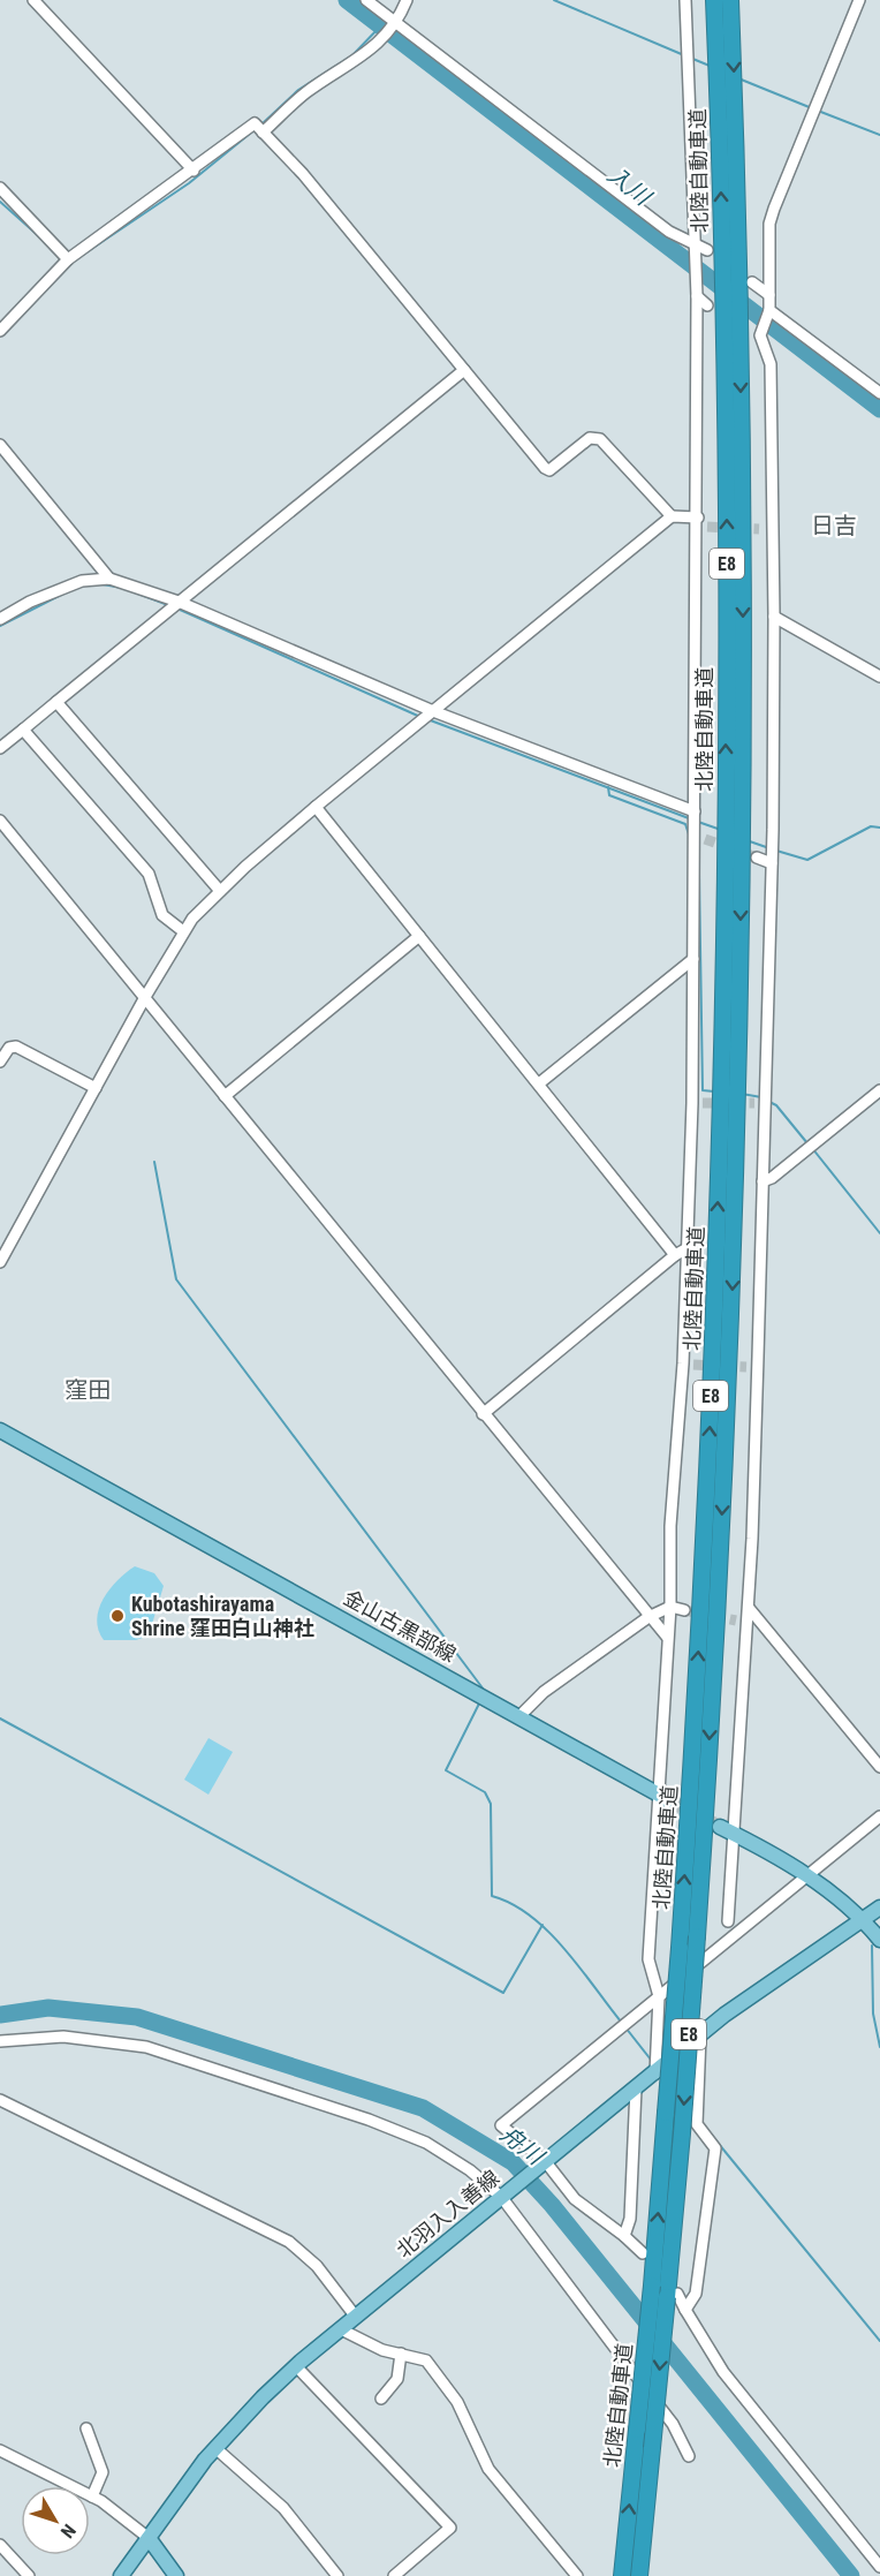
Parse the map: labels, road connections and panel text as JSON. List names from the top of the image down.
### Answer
{
  "streets": {
    "highway": ["北陸自動車道", "E8"],
    "main road": ["金山古黒部線", "北羽入入善線"]
  },
  "districts": ["日吉", "窪田"],
  "water": ["入川", "舟川"],
  "places": ["Kubotashirayama Shrine 窪田白山神社"],
  "north": "bottom right"
}
